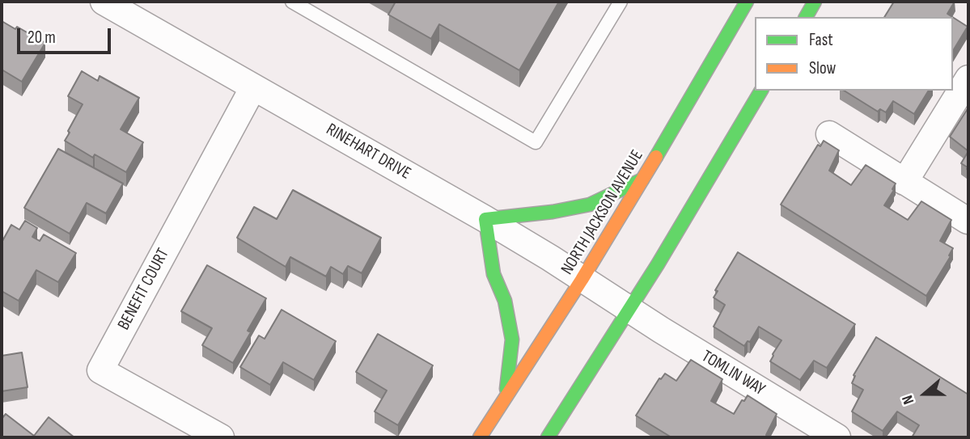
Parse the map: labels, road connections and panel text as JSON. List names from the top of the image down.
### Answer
{
  "streets": {
    "main road": ["NORTH JACKSON AVENUE"],
    "street": ["RINEHART DRIVE", "BENEFIT COURT", "TOMLIN WAY"]
  },
  "crossings": [
    ["RINEHART DRIVE", "NORTH JACKSON AVENUE"],
    ["RINEHART DRIVE", "BENEFIT COURT"],
    ["RINEHART DRIVE", "TOMLIN WAY"]
  ],
  "legend": ["Fast", "Slow"],
  "scale_bar": "20 m",
  "north": "left"
}
